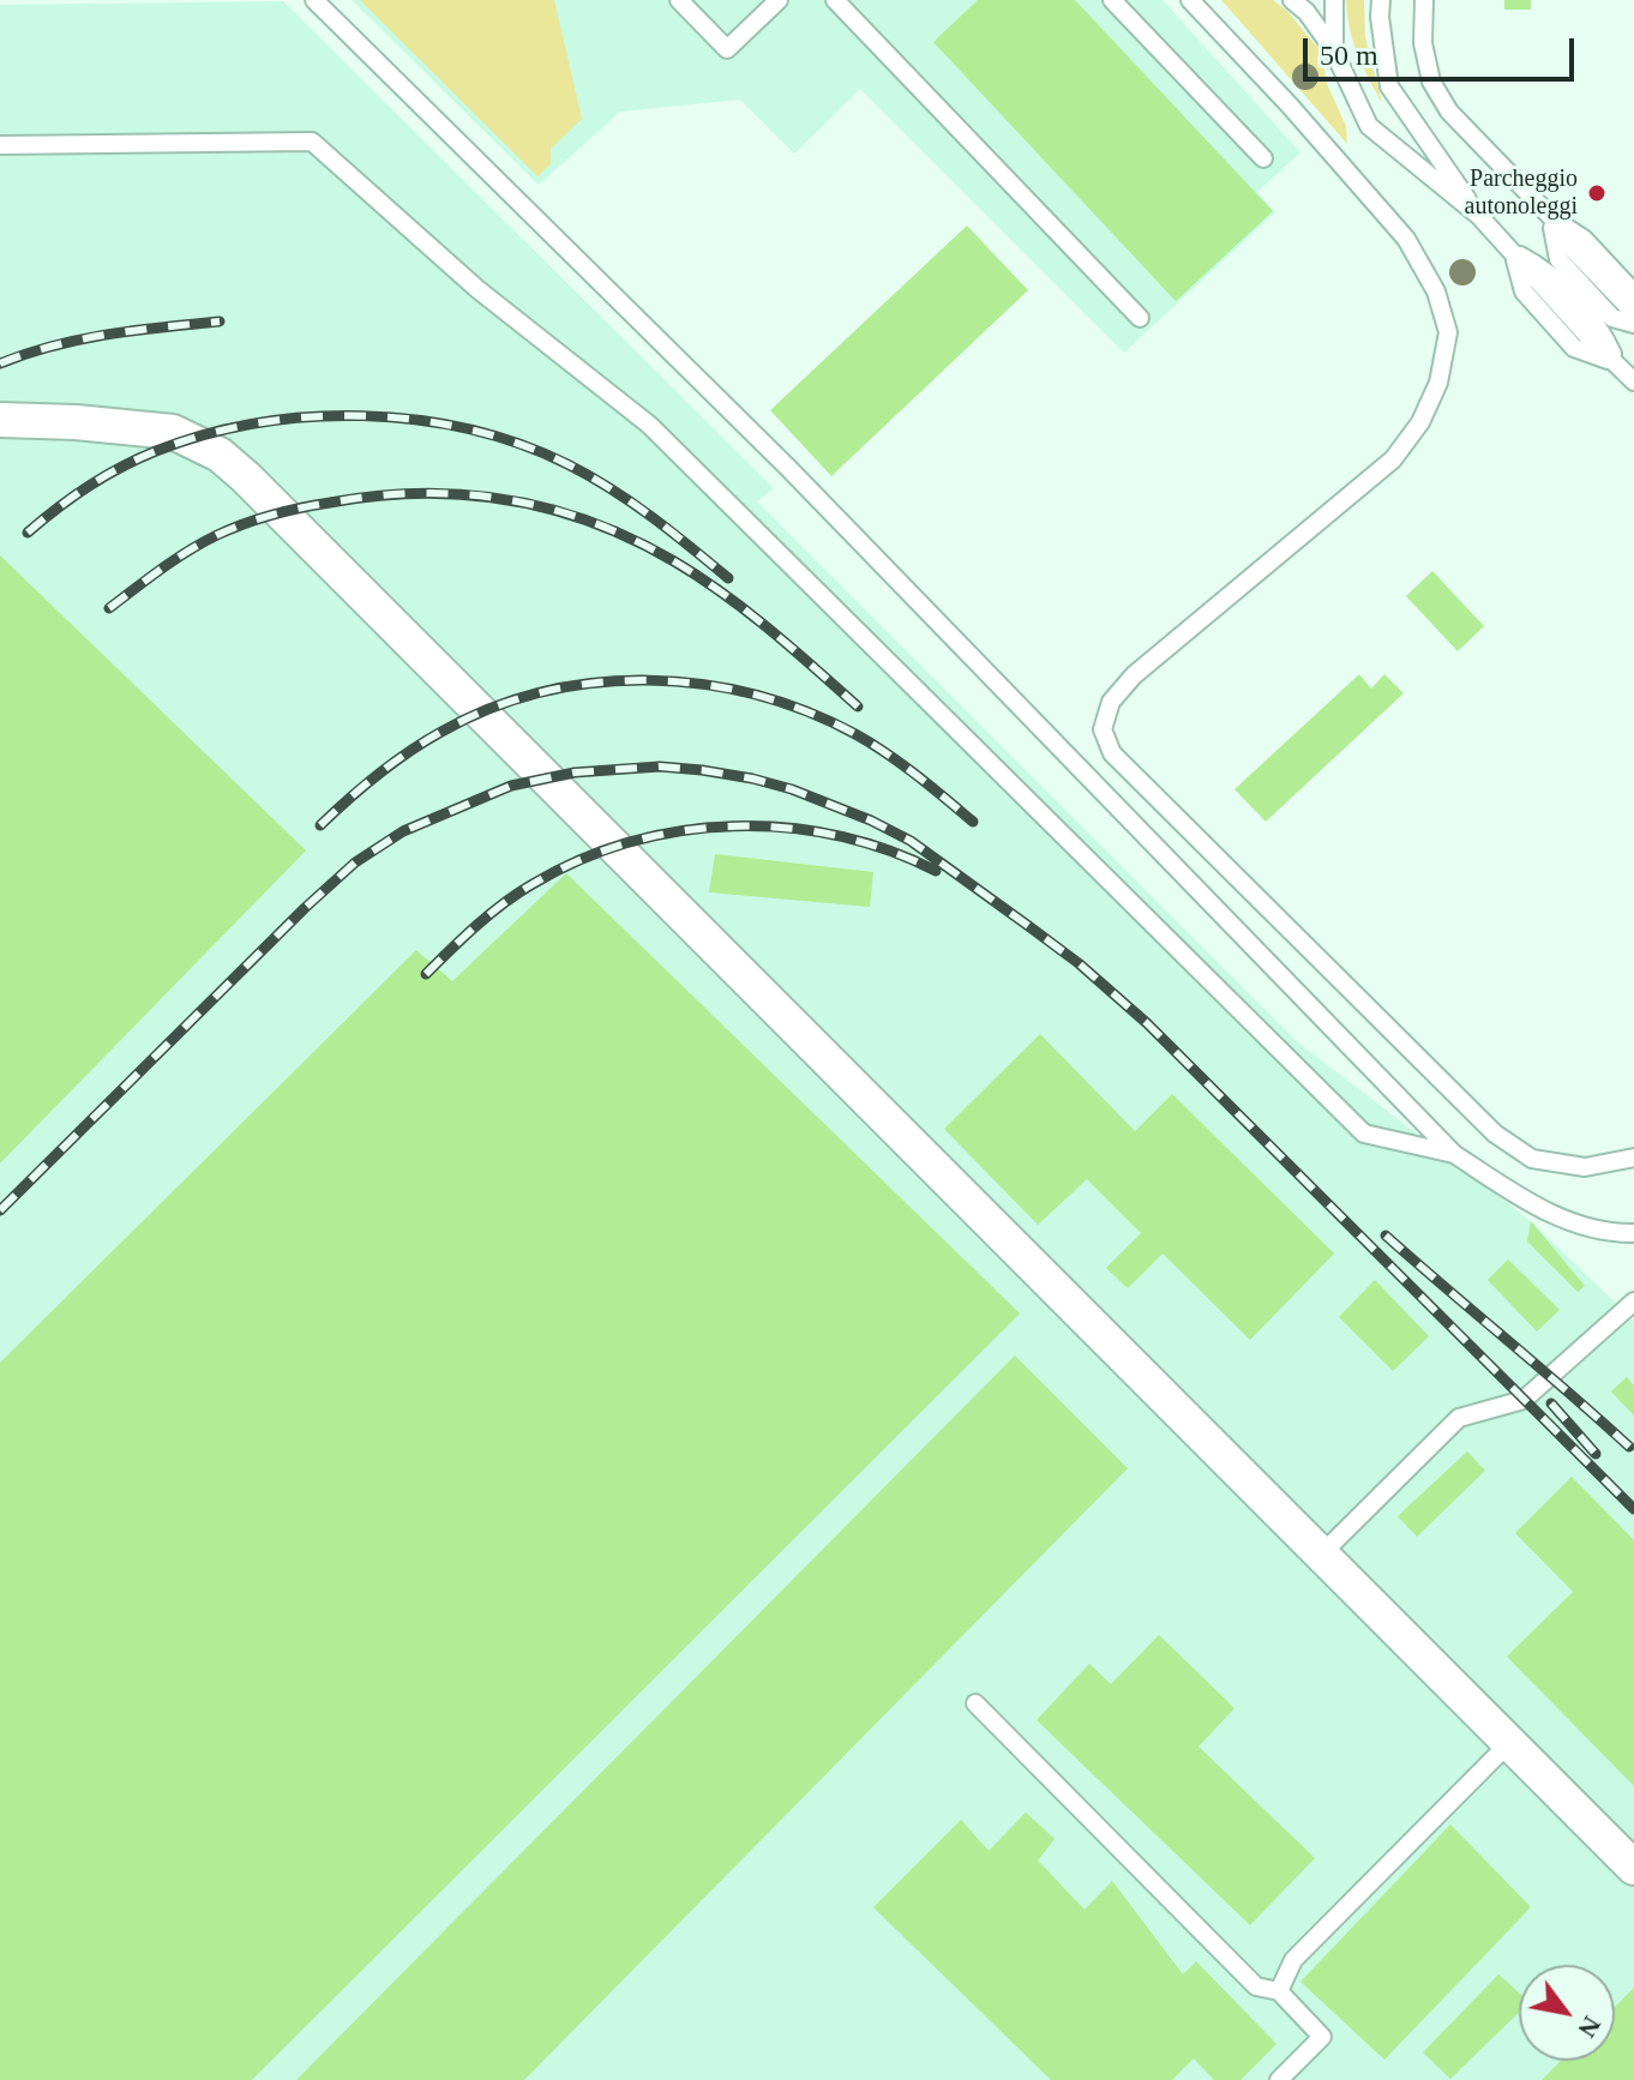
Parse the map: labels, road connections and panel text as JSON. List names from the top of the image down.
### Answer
{
  "places": ["Parcheggio autonoleggi"],
  "scale_bar": "50 m",
  "north": "bottom right"
}
